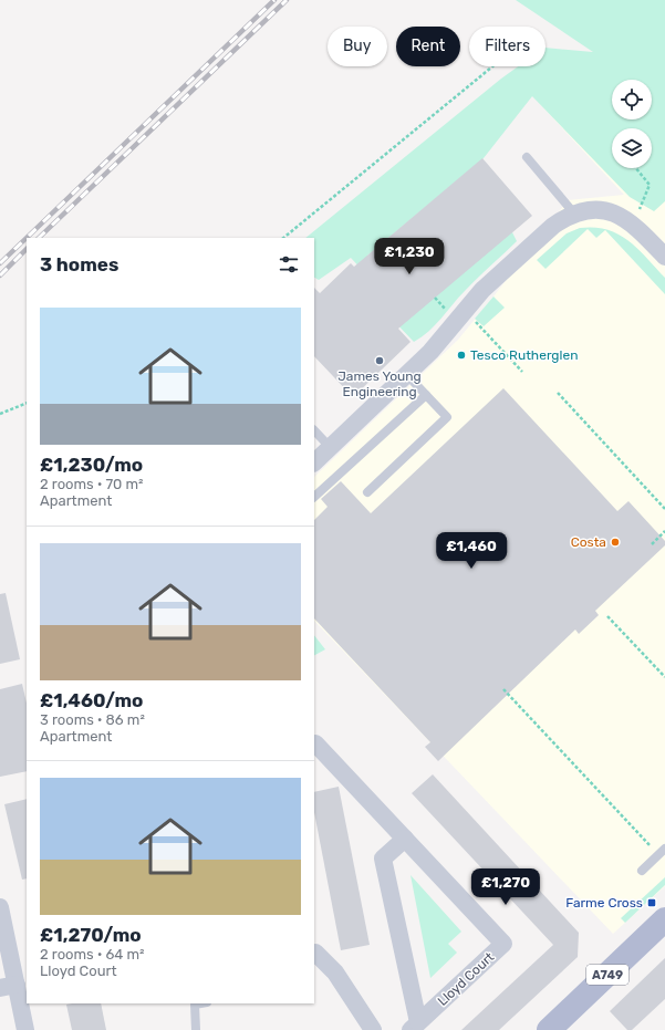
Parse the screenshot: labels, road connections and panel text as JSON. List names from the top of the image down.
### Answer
{
  "streets": {
    "main road": ["A749"],
    "street": ["Lloyd Court"]
  },
  "places": {
    "other": ["Tesco Rutherglen", "James Young Engineering", "Costa"],
    "transit": ["Farme Cross"]
  },
  "page": {
    "chip": ["Buy", "Rent", "Filters"],
    "price": ["£1,230", "£1,460", "£1,270"],
    "heading": "3 homes",
    "list": [
      {
        "name": "£1,230/mo",
        "note": "2 rooms · 70 m² · Apartment"
      },
      {
        "name": "£1,460/mo",
        "note": "3 rooms · 86 m² · Apartment"
      },
      {
        "name": "£1,270/mo",
        "note": "2 rooms · 64 m² · Lloyd Court"
      }
    ]
  }
}
